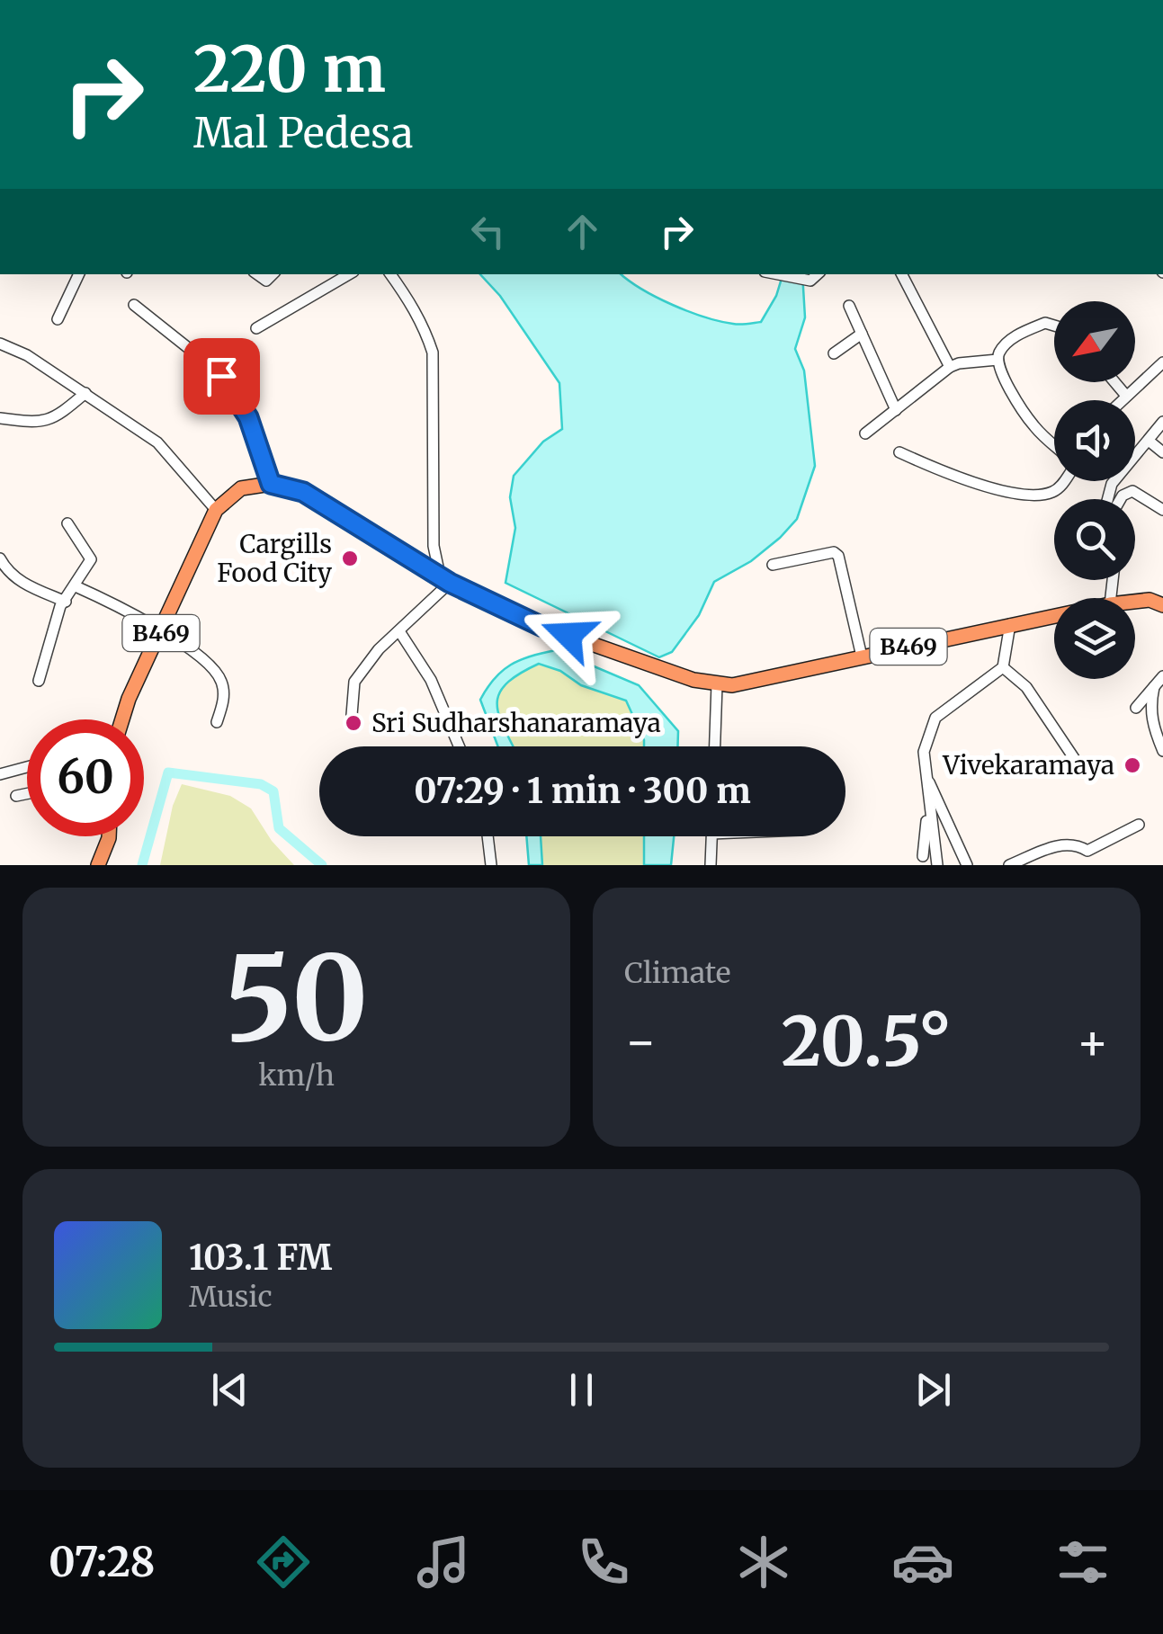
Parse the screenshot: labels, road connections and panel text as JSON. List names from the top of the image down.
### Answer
{
  "streets": {
    "main road": ["B469"]
  },
  "places": ["Cargills Food City", "Sri Sudharshanaramaya", "Vivekaramaya"],
  "north": "bottom left",
  "page": {
    "turn": ["220 m", "Mal Pedesa"],
    "limit": "60",
    "trip": "07:29 · 1 min · 300 m",
    "tile": [
      ["50", "km/h"],
      "Climate"
    ],
    "heat": ["−", "20.5°", "+"],
    "song": ["103.1 FM", "Music"],
    "tabs": "07:28"
  }
}
